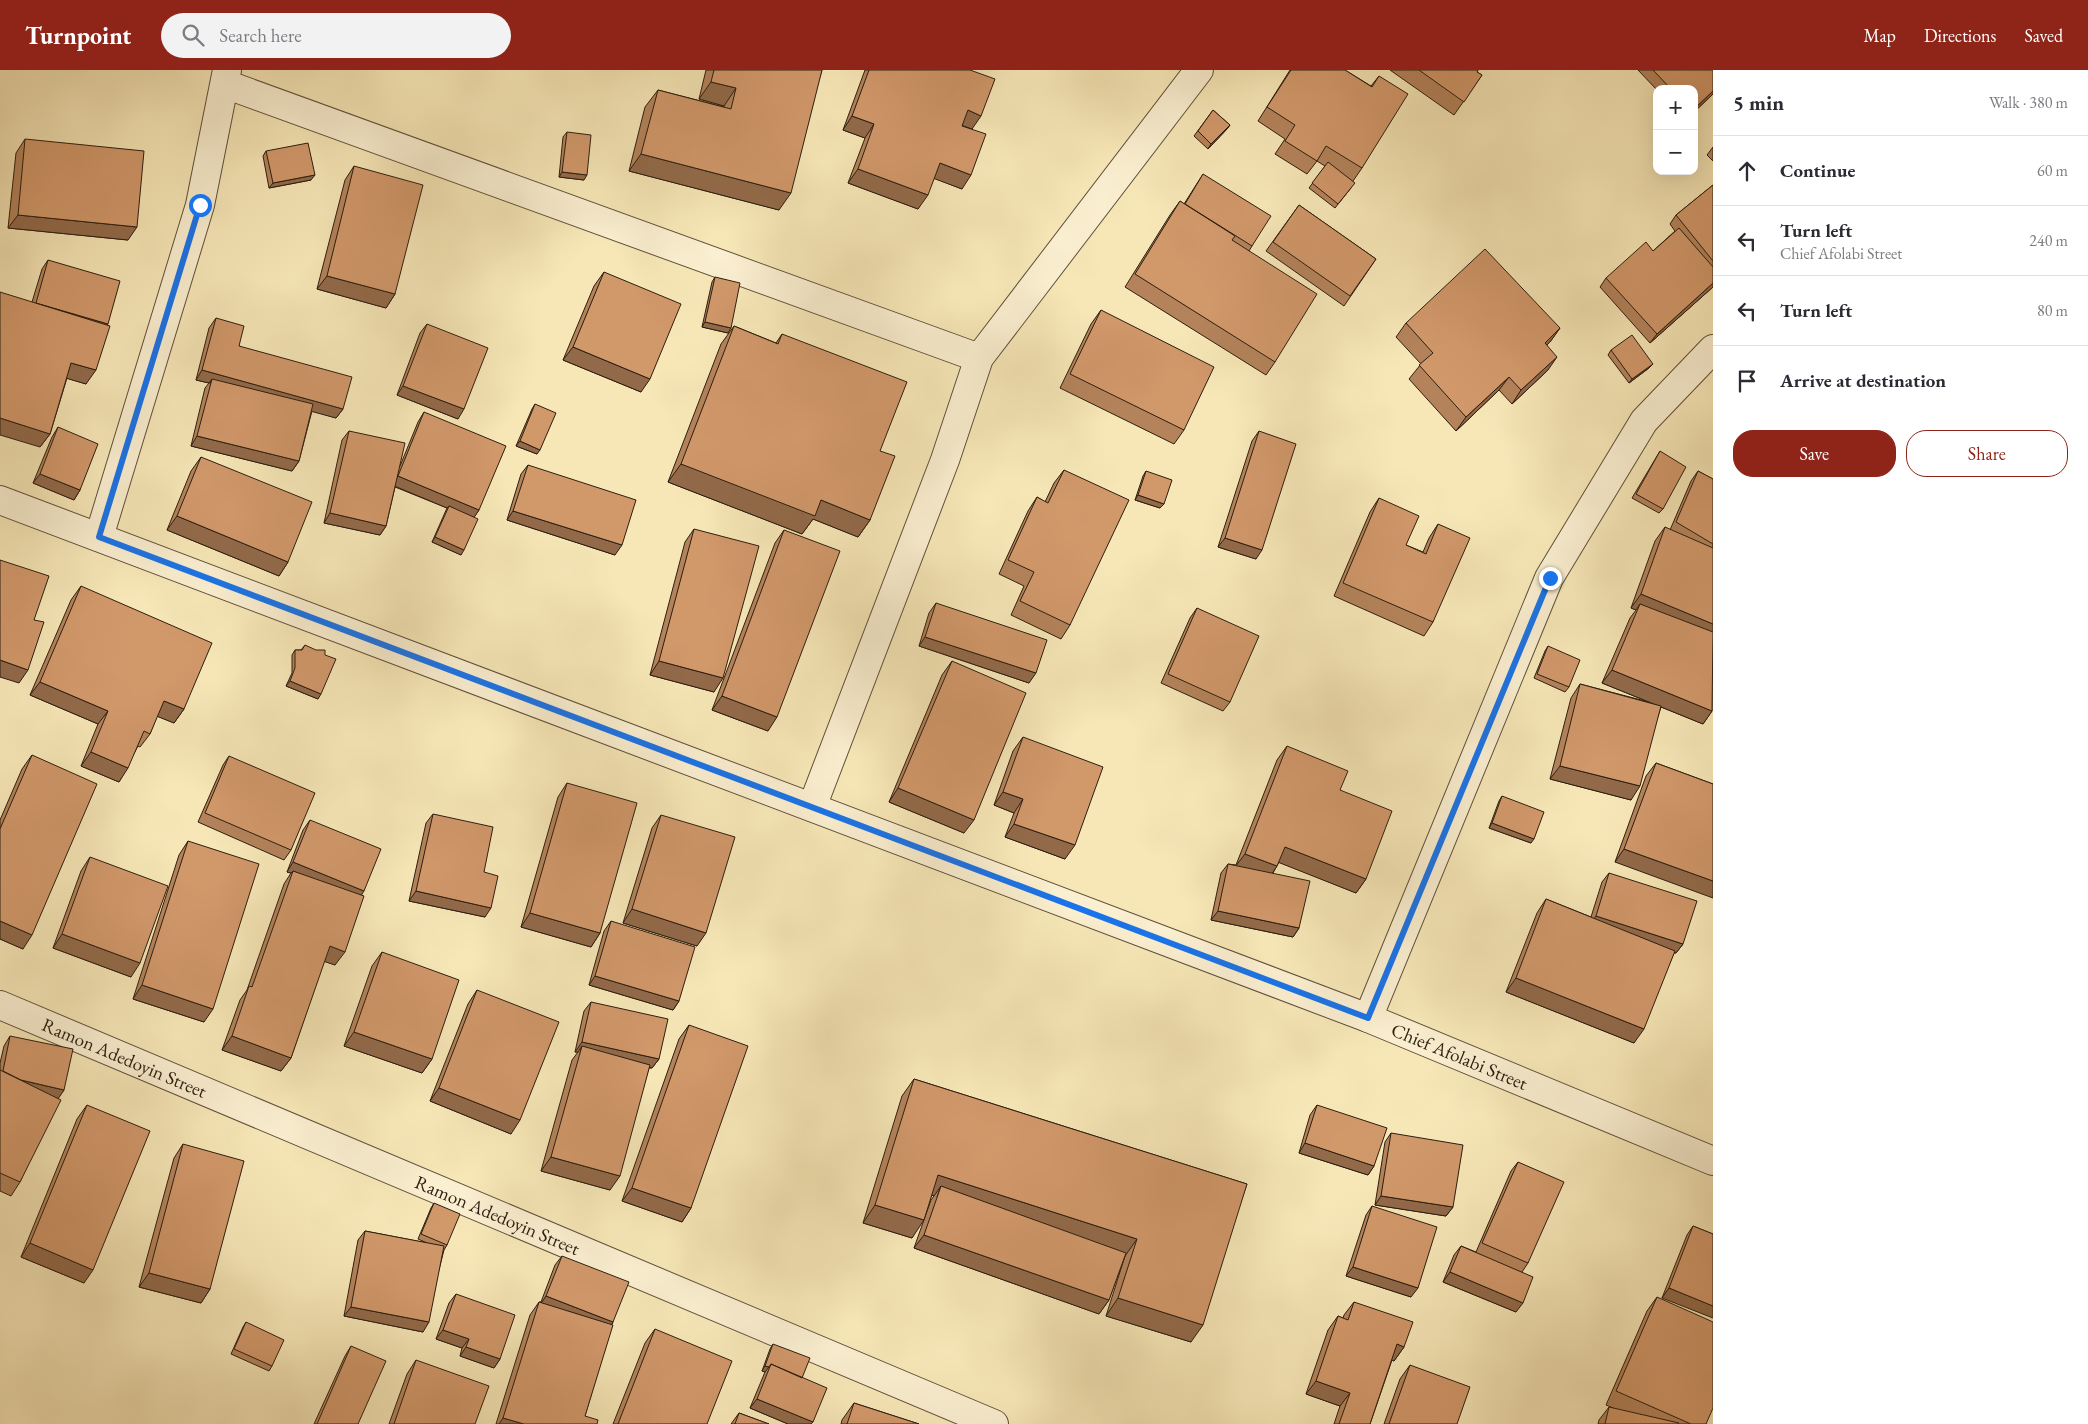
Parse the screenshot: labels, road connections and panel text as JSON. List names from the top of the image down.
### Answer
{
  "streets": {
    "street": ["Chief Afolabi Street", "Ramon Adedoyin Street"]
  },
  "page": {
    "header": "Turnpoint",
    "search": "Search here",
    "nav": ["Map", "Directions", "Saved"],
    "heading": ["5 min", "Walk · 380 m"],
    "map_buttons": ["+", "−"],
    "list": [
      ["Continue", "60 m"],
      ["Turn left", "Chief Afolabi Street", "240 m"],
      ["Turn left", "80 m"],
      "Arrive at destination"
    ],
    "buttons": ["Save", "Share"]
  }
}
